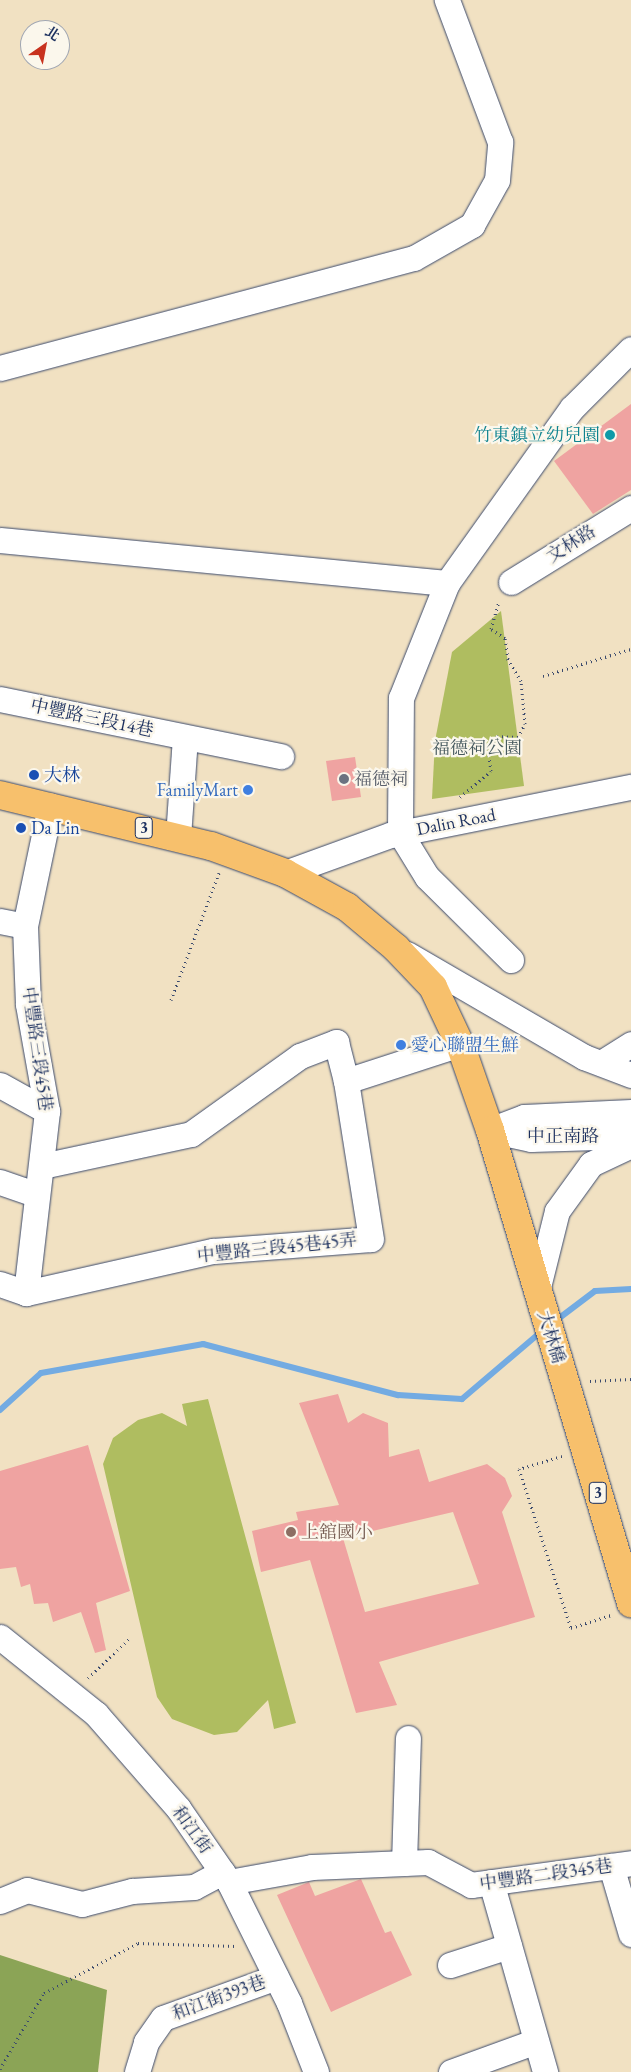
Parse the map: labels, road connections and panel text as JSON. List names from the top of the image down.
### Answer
{
  "streets": {
    "main road": ["3", "大林橋"],
    "street": [
      "文林路",
      "中豐路三段14巷",
      "Dalin Road",
      "中豐路三段45巷",
      "中正南路",
      "中豐路三段45巷45弄",
      "和江街",
      "中豐路二段345巷",
      "和江街393巷"
    ]
  },
  "crossings": [
    ["Dalin Road", "3"],
    ["3", "中豐路三段45巷"],
    ["3", "中正南路"],
    ["3", "大林橋"],
    ["中豐路三段45巷", "中豐路三段45巷45弄"],
    ["和江街", "中豐路二段345巷"],
    ["和江街", "和江街393巷"]
  ],
  "parks": ["福德祠公園"],
  "places": [
    "竹東鎮立幼兒園",
    "大林",
    "福德祠",
    "FamilyMart",
    "Da Lin",
    "愛心聯盟生鮮",
    "上舘國小"
  ],
  "north": "top right"
}
